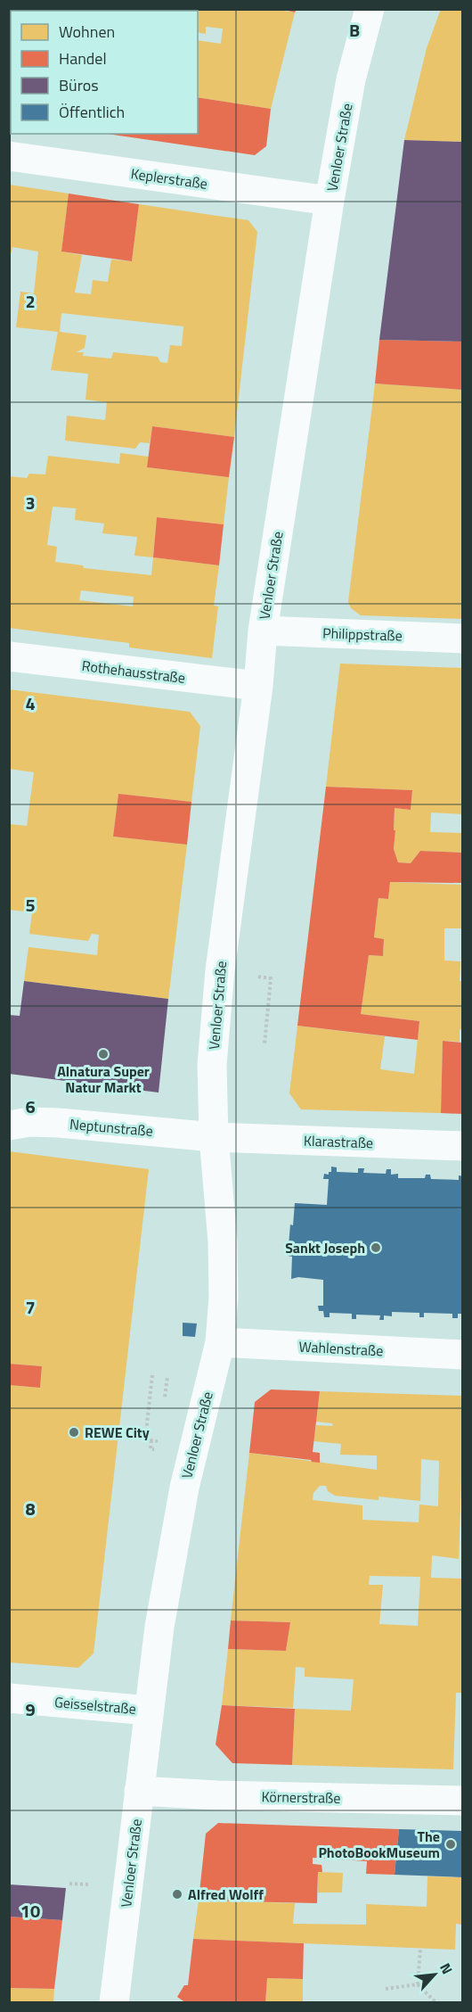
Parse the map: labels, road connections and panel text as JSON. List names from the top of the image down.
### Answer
{
  "streets": {
    "street": [
      "Venloer Straße",
      "Keplerstraße",
      "Philippstraße",
      "Rothehausstraße",
      "Neptunstraße",
      "Klarastraße",
      "Wahlenstraße",
      "Geisselstraße",
      "Körnerstraße"
    ]
  },
  "crossings": [
    ["Venloer Straße", "Keplerstraße"],
    ["Venloer Straße", "Philippstraße"],
    ["Venloer Straße", "Rothehausstraße"],
    ["Venloer Straße", "Neptunstraße"],
    ["Venloer Straße", "Klarastraße"],
    ["Venloer Straße", "Wahlenstraße"],
    ["Venloer Straße", "Geisselstraße"],
    ["Venloer Straße", "Körnerstraße"],
    ["Neptunstraße", "Klarastraße"]
  ],
  "places": [
    "Alnatura Super Natur Markt",
    "Sankt Joseph",
    "REWE City",
    "The PhotoBookMuseum",
    "Alfred Wolff"
  ],
  "legend": [
    "Wohnen",
    "Handel",
    "Büros",
    "Öffentlich"
  ],
  "north": "top right",
  "grid": {
    "columns": ["B"],
    "rows": [
      "2",
      "3",
      "4",
      "5",
      "6",
      "7",
      "8",
      "9",
      "10"
    ]
  }
}
